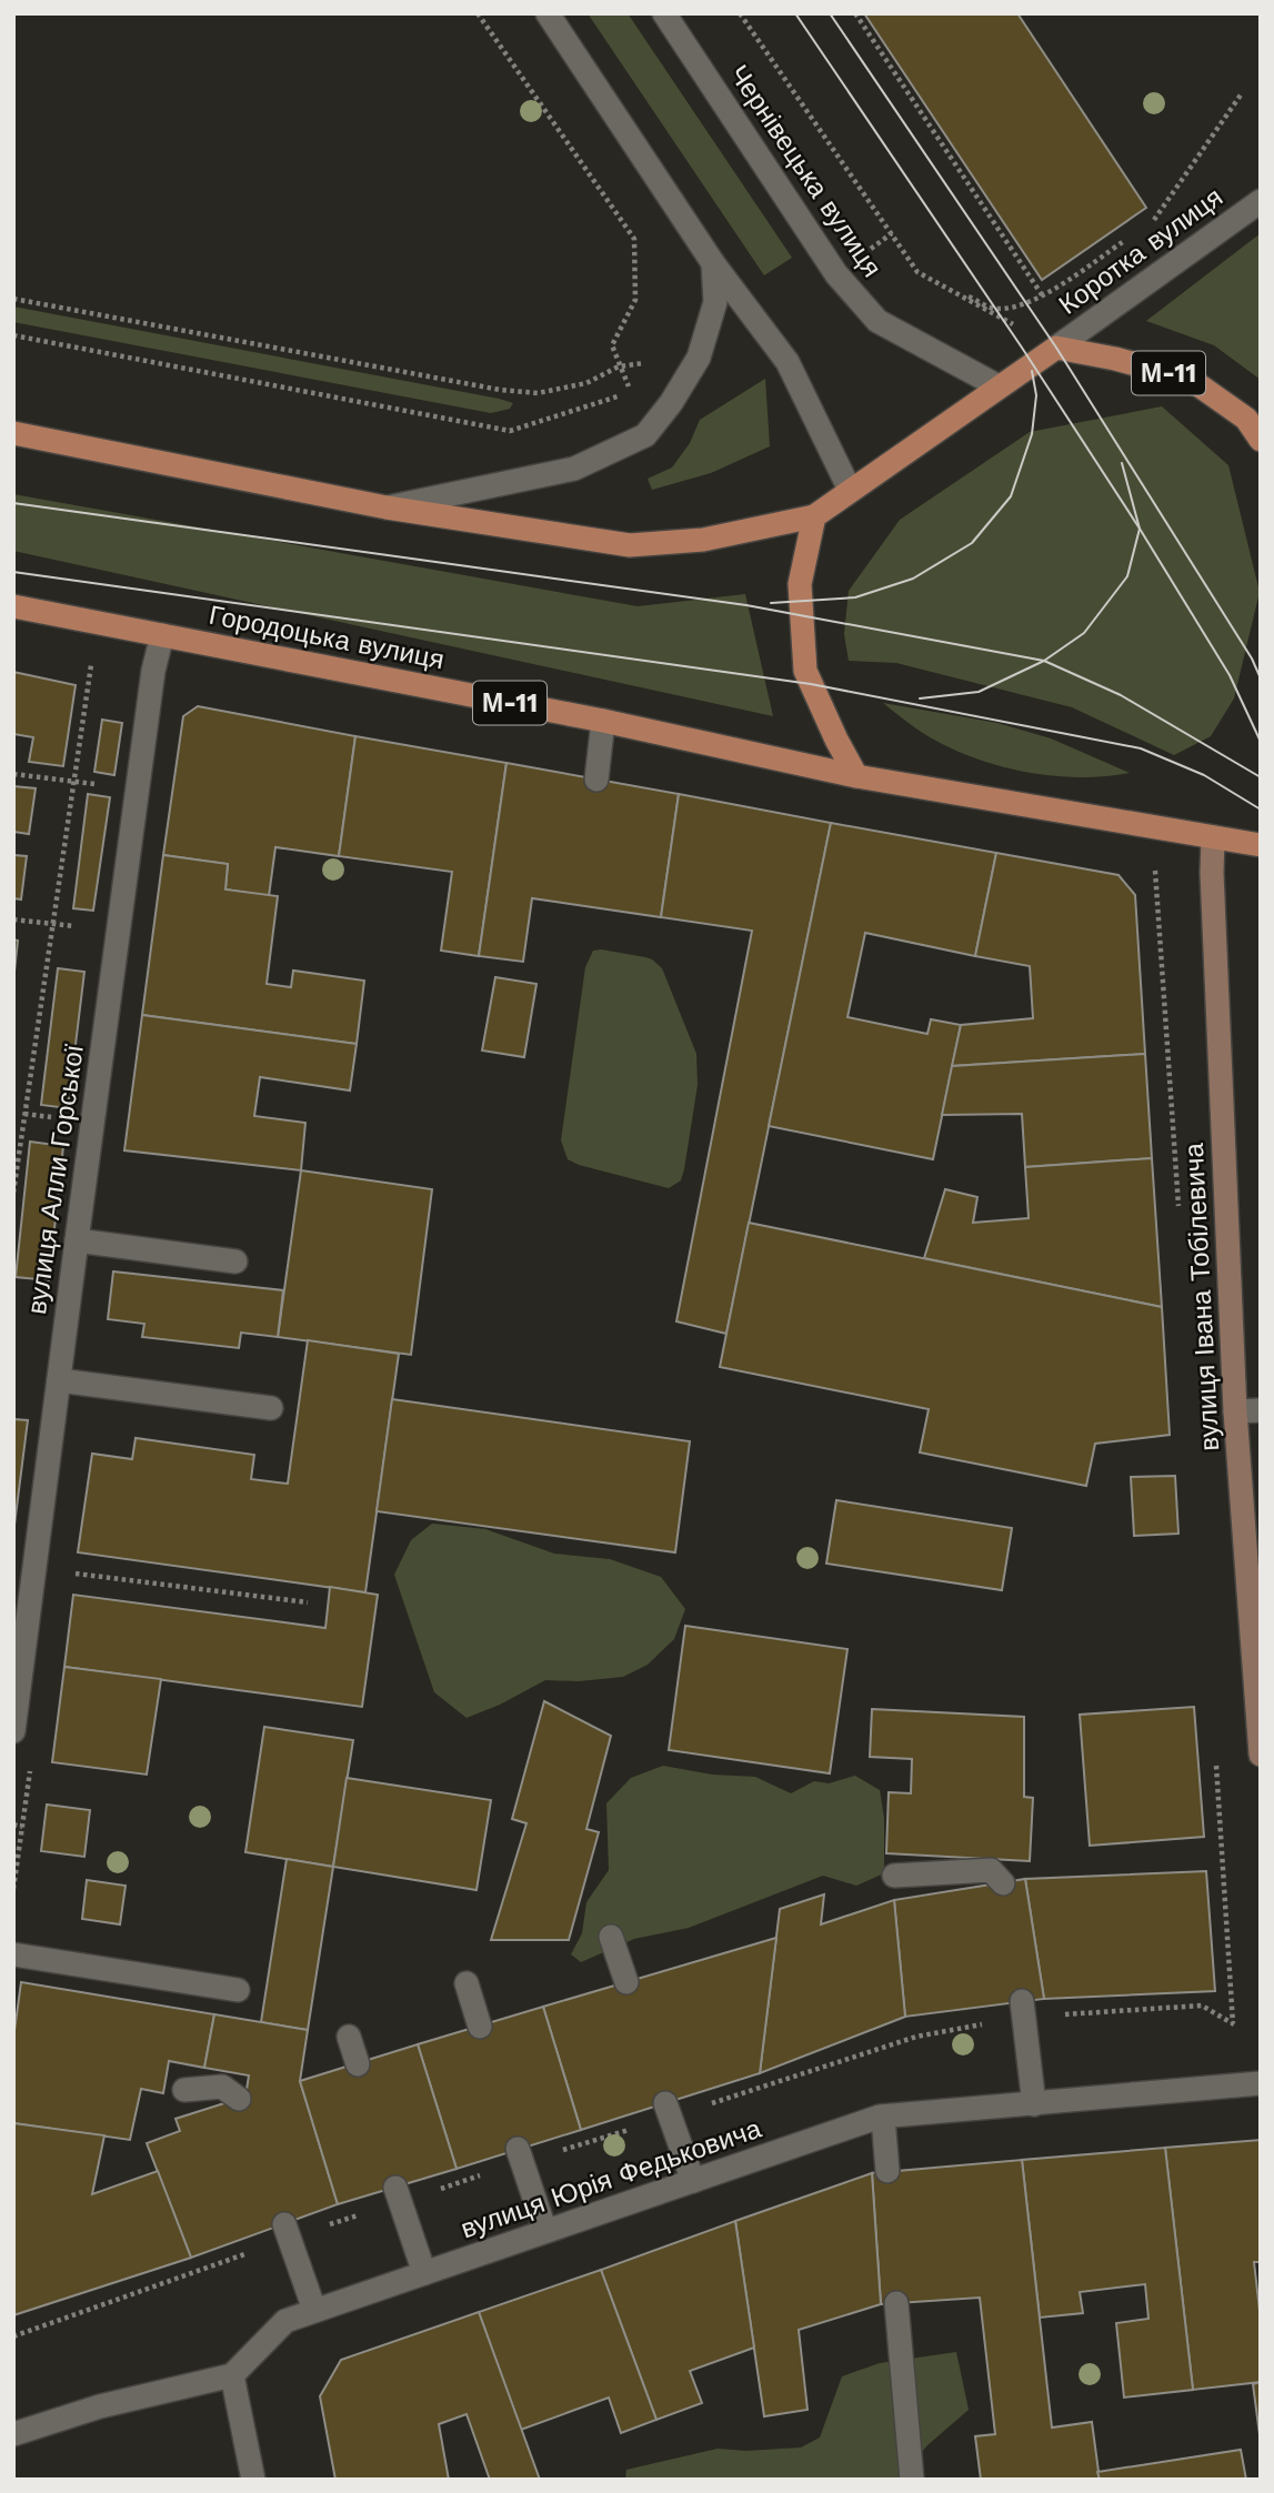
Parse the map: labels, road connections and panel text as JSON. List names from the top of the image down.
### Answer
{
  "streets": {
    "main road": ["М-11", "Городоцька вулиця", "вулиця Івана Тобілевича"],
    "street": [
      "Чернівецька вулиця",
      "Коротка вулиця",
      "вулиця Алли Горської",
      "вулиця Юрія Федьковича"
    ]
  },
  "crossings": [
    ["Коротка вулиця", "М-11"],
    ["М-11", "Городоцька вулиця"],
    ["М-11", "вулиця Івана Тобілевича"],
    ["Городоцька вулиця", "вулиця Алли Горської"]
  ]
}
